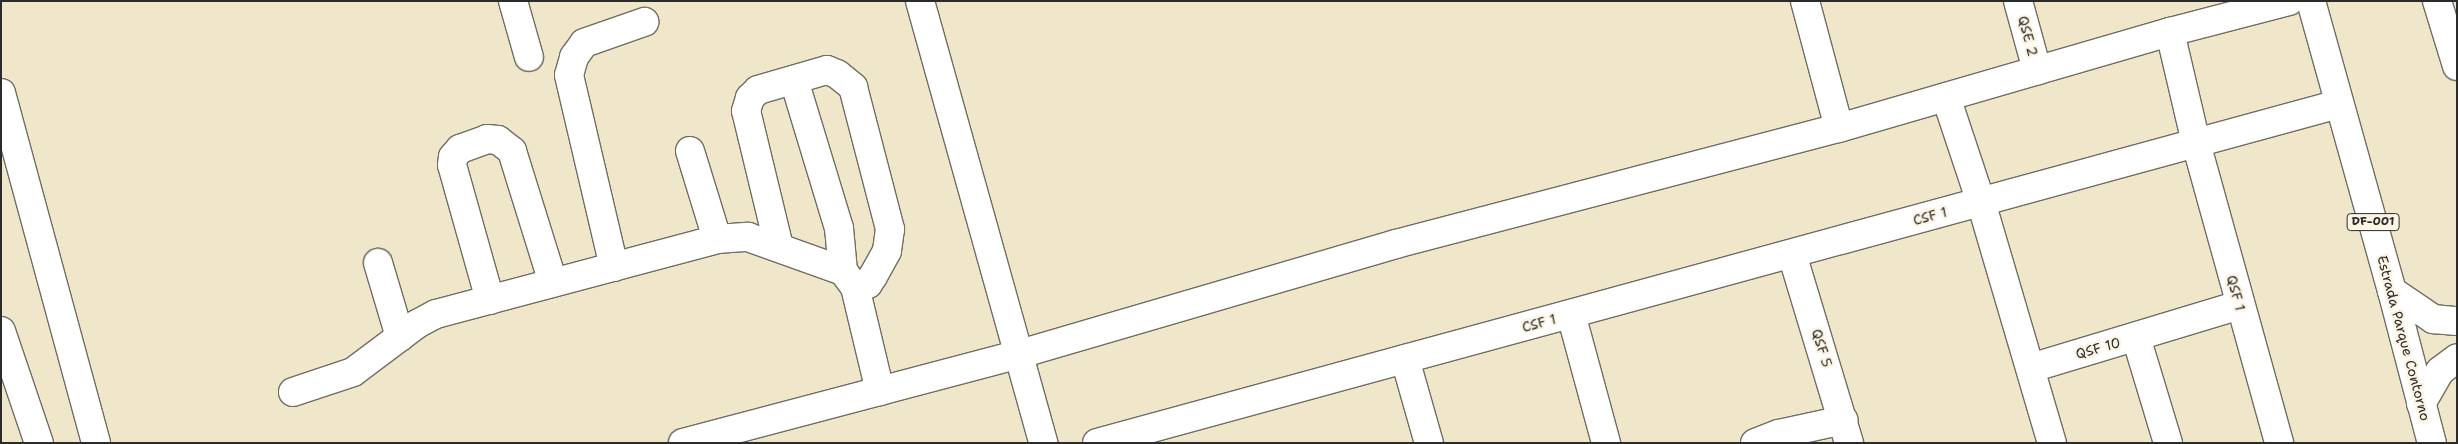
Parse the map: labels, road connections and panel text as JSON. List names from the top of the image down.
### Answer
{
  "streets": {
    "main road": [
      "QSE 2",
      "CSF 1",
      "DF-001",
      "QSF 1",
      "Estrada Parque Contorno",
      "QSF 5",
      "QSF 10"
    ]
  },
  "crossings": [
    ["CSF 1", "QSF 1"],
    ["CSF 1", "Estrada Parque Contorno"],
    ["CSF 1", "QSF 5"],
    ["QSF 1", "QSF 10"]
  ]
}
